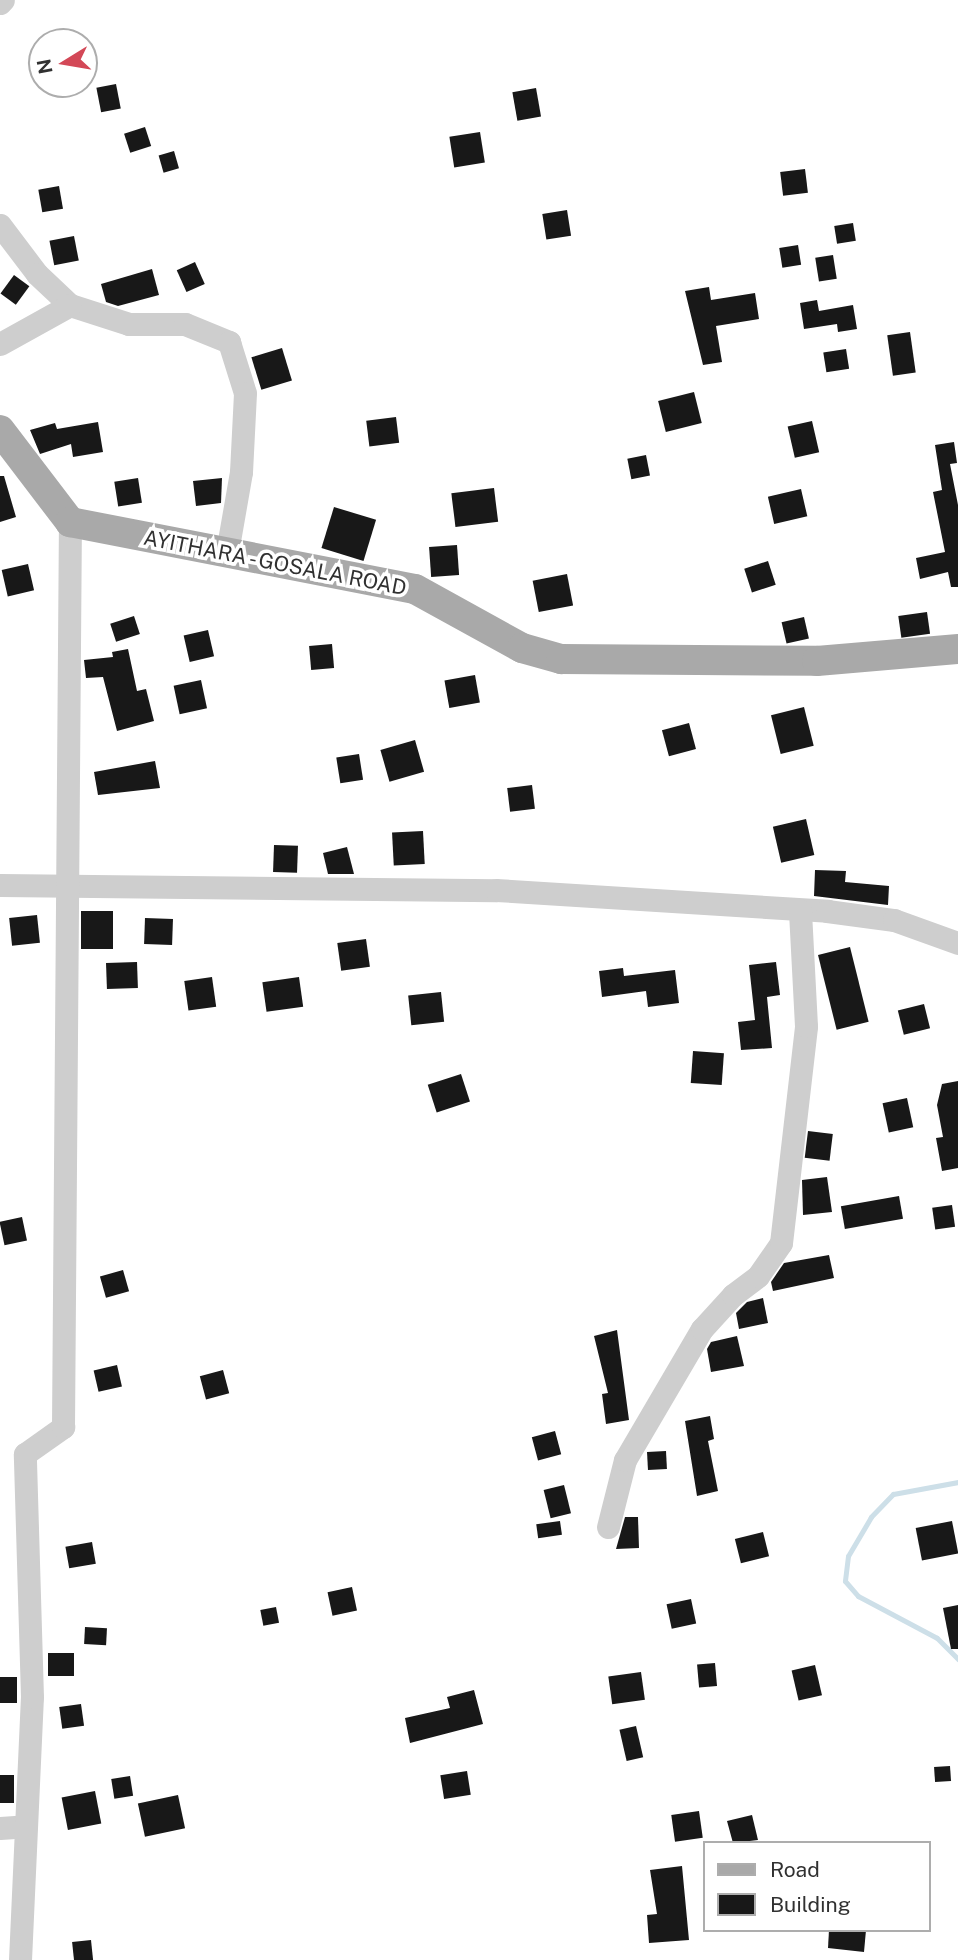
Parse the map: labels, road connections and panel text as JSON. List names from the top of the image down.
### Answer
{
  "streets": {
    "main road": ["AYITHARA - GOSALA ROAD"]
  },
  "legend": ["Road", "Building"],
  "north": "left"
}
